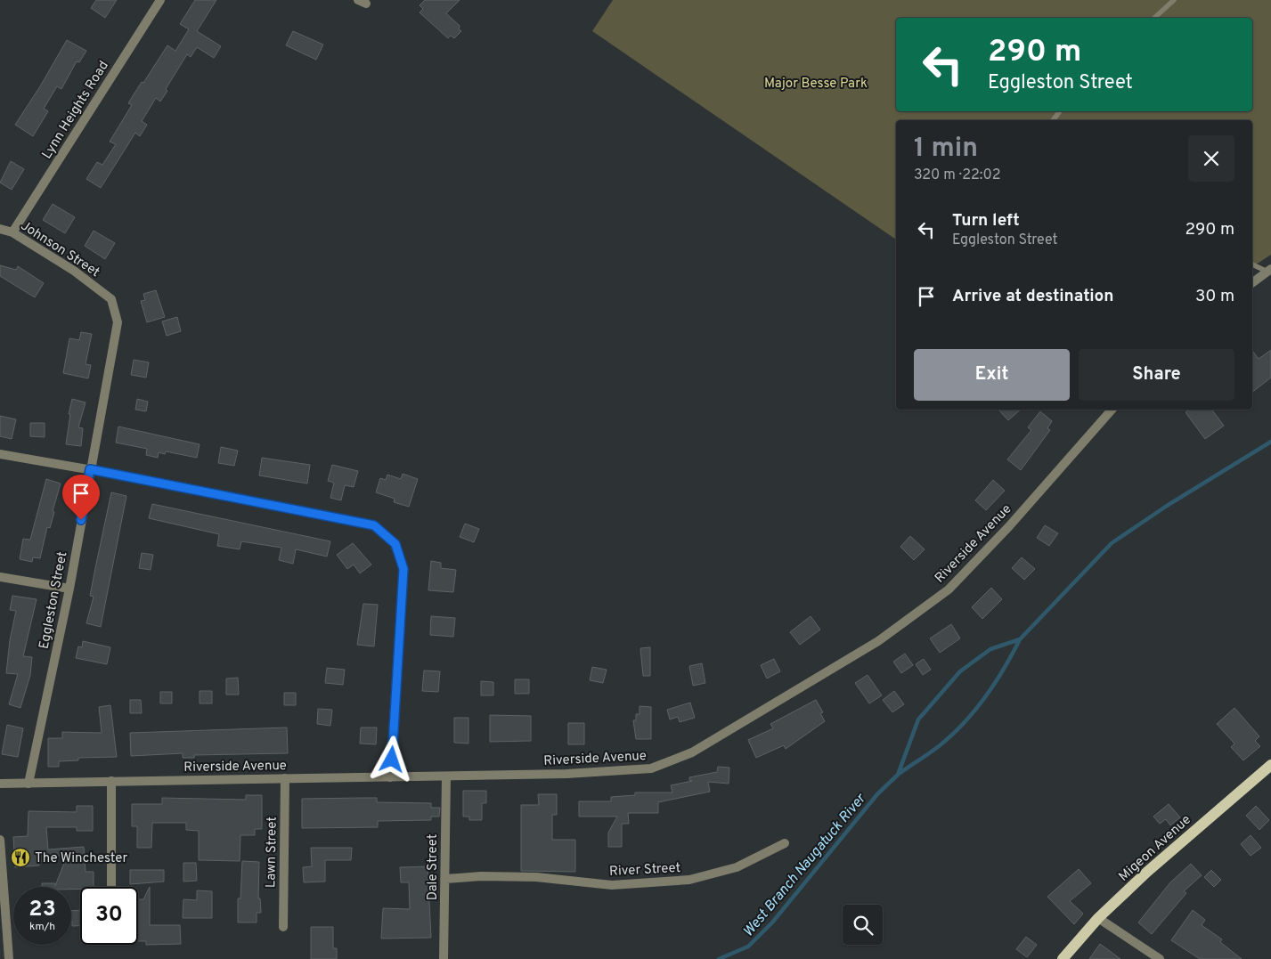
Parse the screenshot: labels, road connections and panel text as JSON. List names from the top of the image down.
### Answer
{
  "streets": {
    "main road": ["Migeon Avenue"],
    "street": [
      "Lynn Heights Road",
      "Johnson Street",
      "Riverside Avenue",
      "Eggleston Street",
      "Lawn Street",
      "Dale Street",
      "River Street"
    ]
  },
  "crossings": [
    ["Lynn Heights Road", "Johnson Street"],
    ["Johnson Street", "Eggleston Street"],
    ["Riverside Avenue", "Eggleston Street"],
    ["Riverside Avenue", "Lawn Street"],
    ["Riverside Avenue", "Dale Street"],
    ["Dale Street", "River Street"]
  ],
  "water": ["West Branch Naugatuck River"],
  "parks": ["Major Besse Park"],
  "places": {
    "restaurant": ["The Winchester"]
  },
  "page": {
    "turn": ["290 m", "Eggleston Street"],
    "heading": ["1 min", "320 m · 22:02"],
    "list": [
      {
        "name": "Turn left",
        "note": "Eggleston Street",
        "value": "290 m"
      },
      {
        "name": "Arrive at destination",
        "value": "30 m"
      }
    ],
    "buttons": ["Exit", "Share"],
    "speed": "23 km/h",
    "limit": "30"
  }
}
